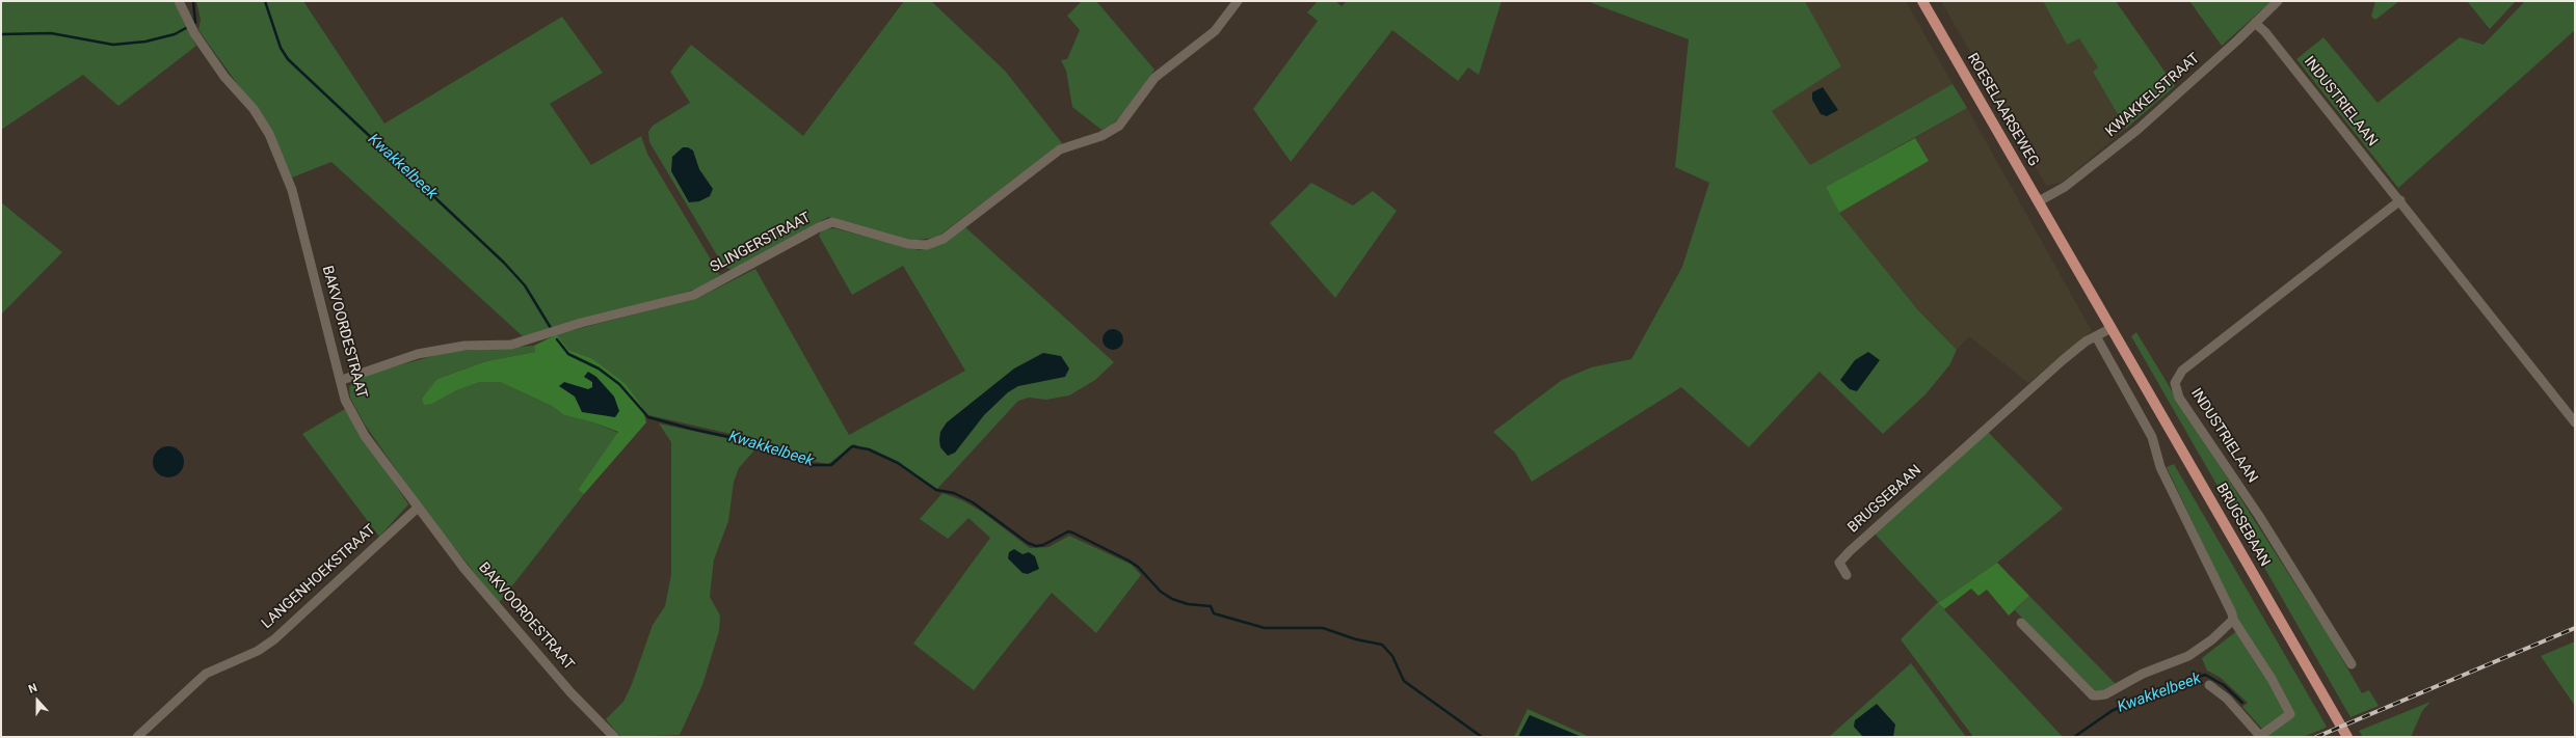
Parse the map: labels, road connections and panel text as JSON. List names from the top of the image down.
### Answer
{
  "streets": {
    "main road": ["ROESELAARSEWEG", "BRUGSEBAAN"],
    "street": [
      "KWAKKELSTRAAT",
      "INDUSTRIELAAN",
      "SLINGERSTRAAT",
      "BAKVOORDESTRAAT",
      "LANGENHOEKSTRAAT"
    ]
  },
  "crossings": [
    ["KWAKKELSTRAAT", "INDUSTRIELAAN"],
    ["KWAKKELSTRAAT", "ROESELAARSEWEG"],
    ["ROESELAARSEWEG", "BRUGSEBAAN"],
    ["SLINGERSTRAAT", "BAKVOORDESTRAAT"],
    ["BAKVOORDESTRAAT", "LANGENHOEKSTRAAT"]
  ],
  "water": ["Kwakkelbeek"],
  "north": "top"
}
